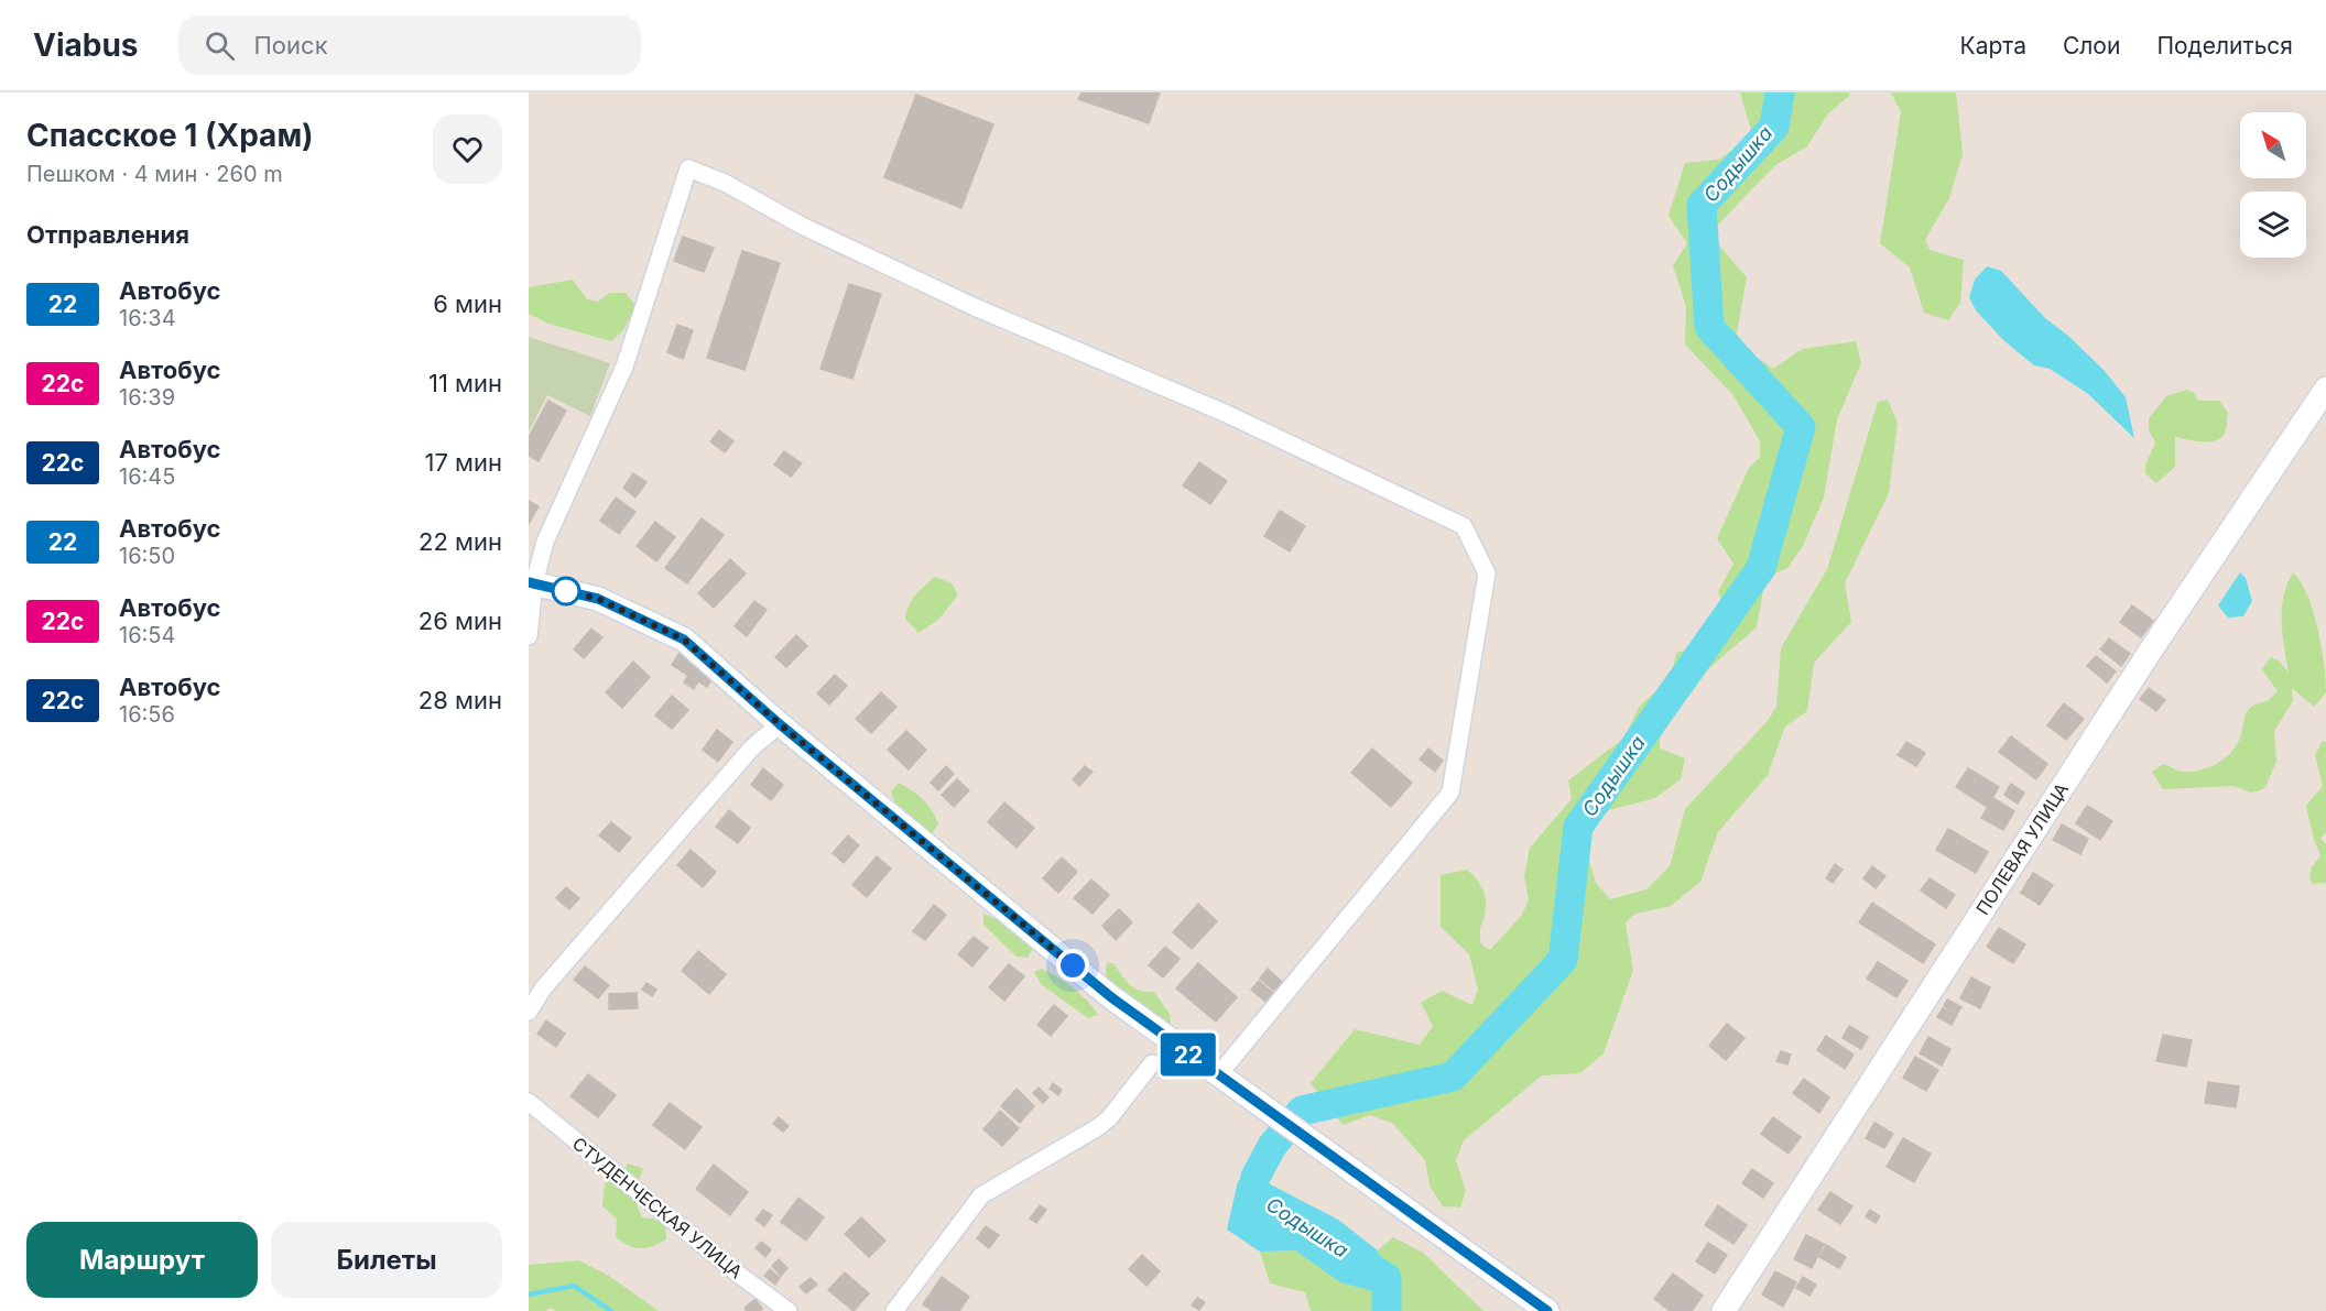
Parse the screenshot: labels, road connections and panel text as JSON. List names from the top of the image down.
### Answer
{
  "streets": {
    "street": ["ПОЛЕВАЯ УЛИЦА", "СТУДЕНЧЕСКАЯ УЛИЦА"]
  },
  "water": ["Содышка"],
  "lines": ["bus line 22"],
  "north": "top left",
  "page": {
    "header": "Viabus",
    "search": "Поиск",
    "nav": ["Карта", "Слои", "Поделиться"],
    "heading": [
      ["Спасское 1 (Храм)", "Пешком · 4 мин · 260 m"],
      "Отправления"
    ],
    "on_map": "22",
    "list": [
      {
        "mark": "22",
        "name": "Автобус",
        "note": "16:34",
        "value": "6 мин"
      },
      {
        "mark": "22c",
        "name": "Автобус",
        "note": "16:39",
        "value": "11 мин"
      },
      {
        "mark": "22с",
        "name": "Автобус",
        "note": "16:45",
        "value": "17 мин"
      },
      {
        "mark": "22",
        "name": "Автобус",
        "note": "16:50",
        "value": "22 мин"
      },
      {
        "mark": "22c",
        "name": "Автобус",
        "note": "16:54",
        "value": "26 мин"
      },
      {
        "mark": "22с",
        "name": "Автобус",
        "note": "16:56",
        "value": "28 мин"
      }
    ],
    "buttons": ["Маршрут", "Билеты"]
  }
}
